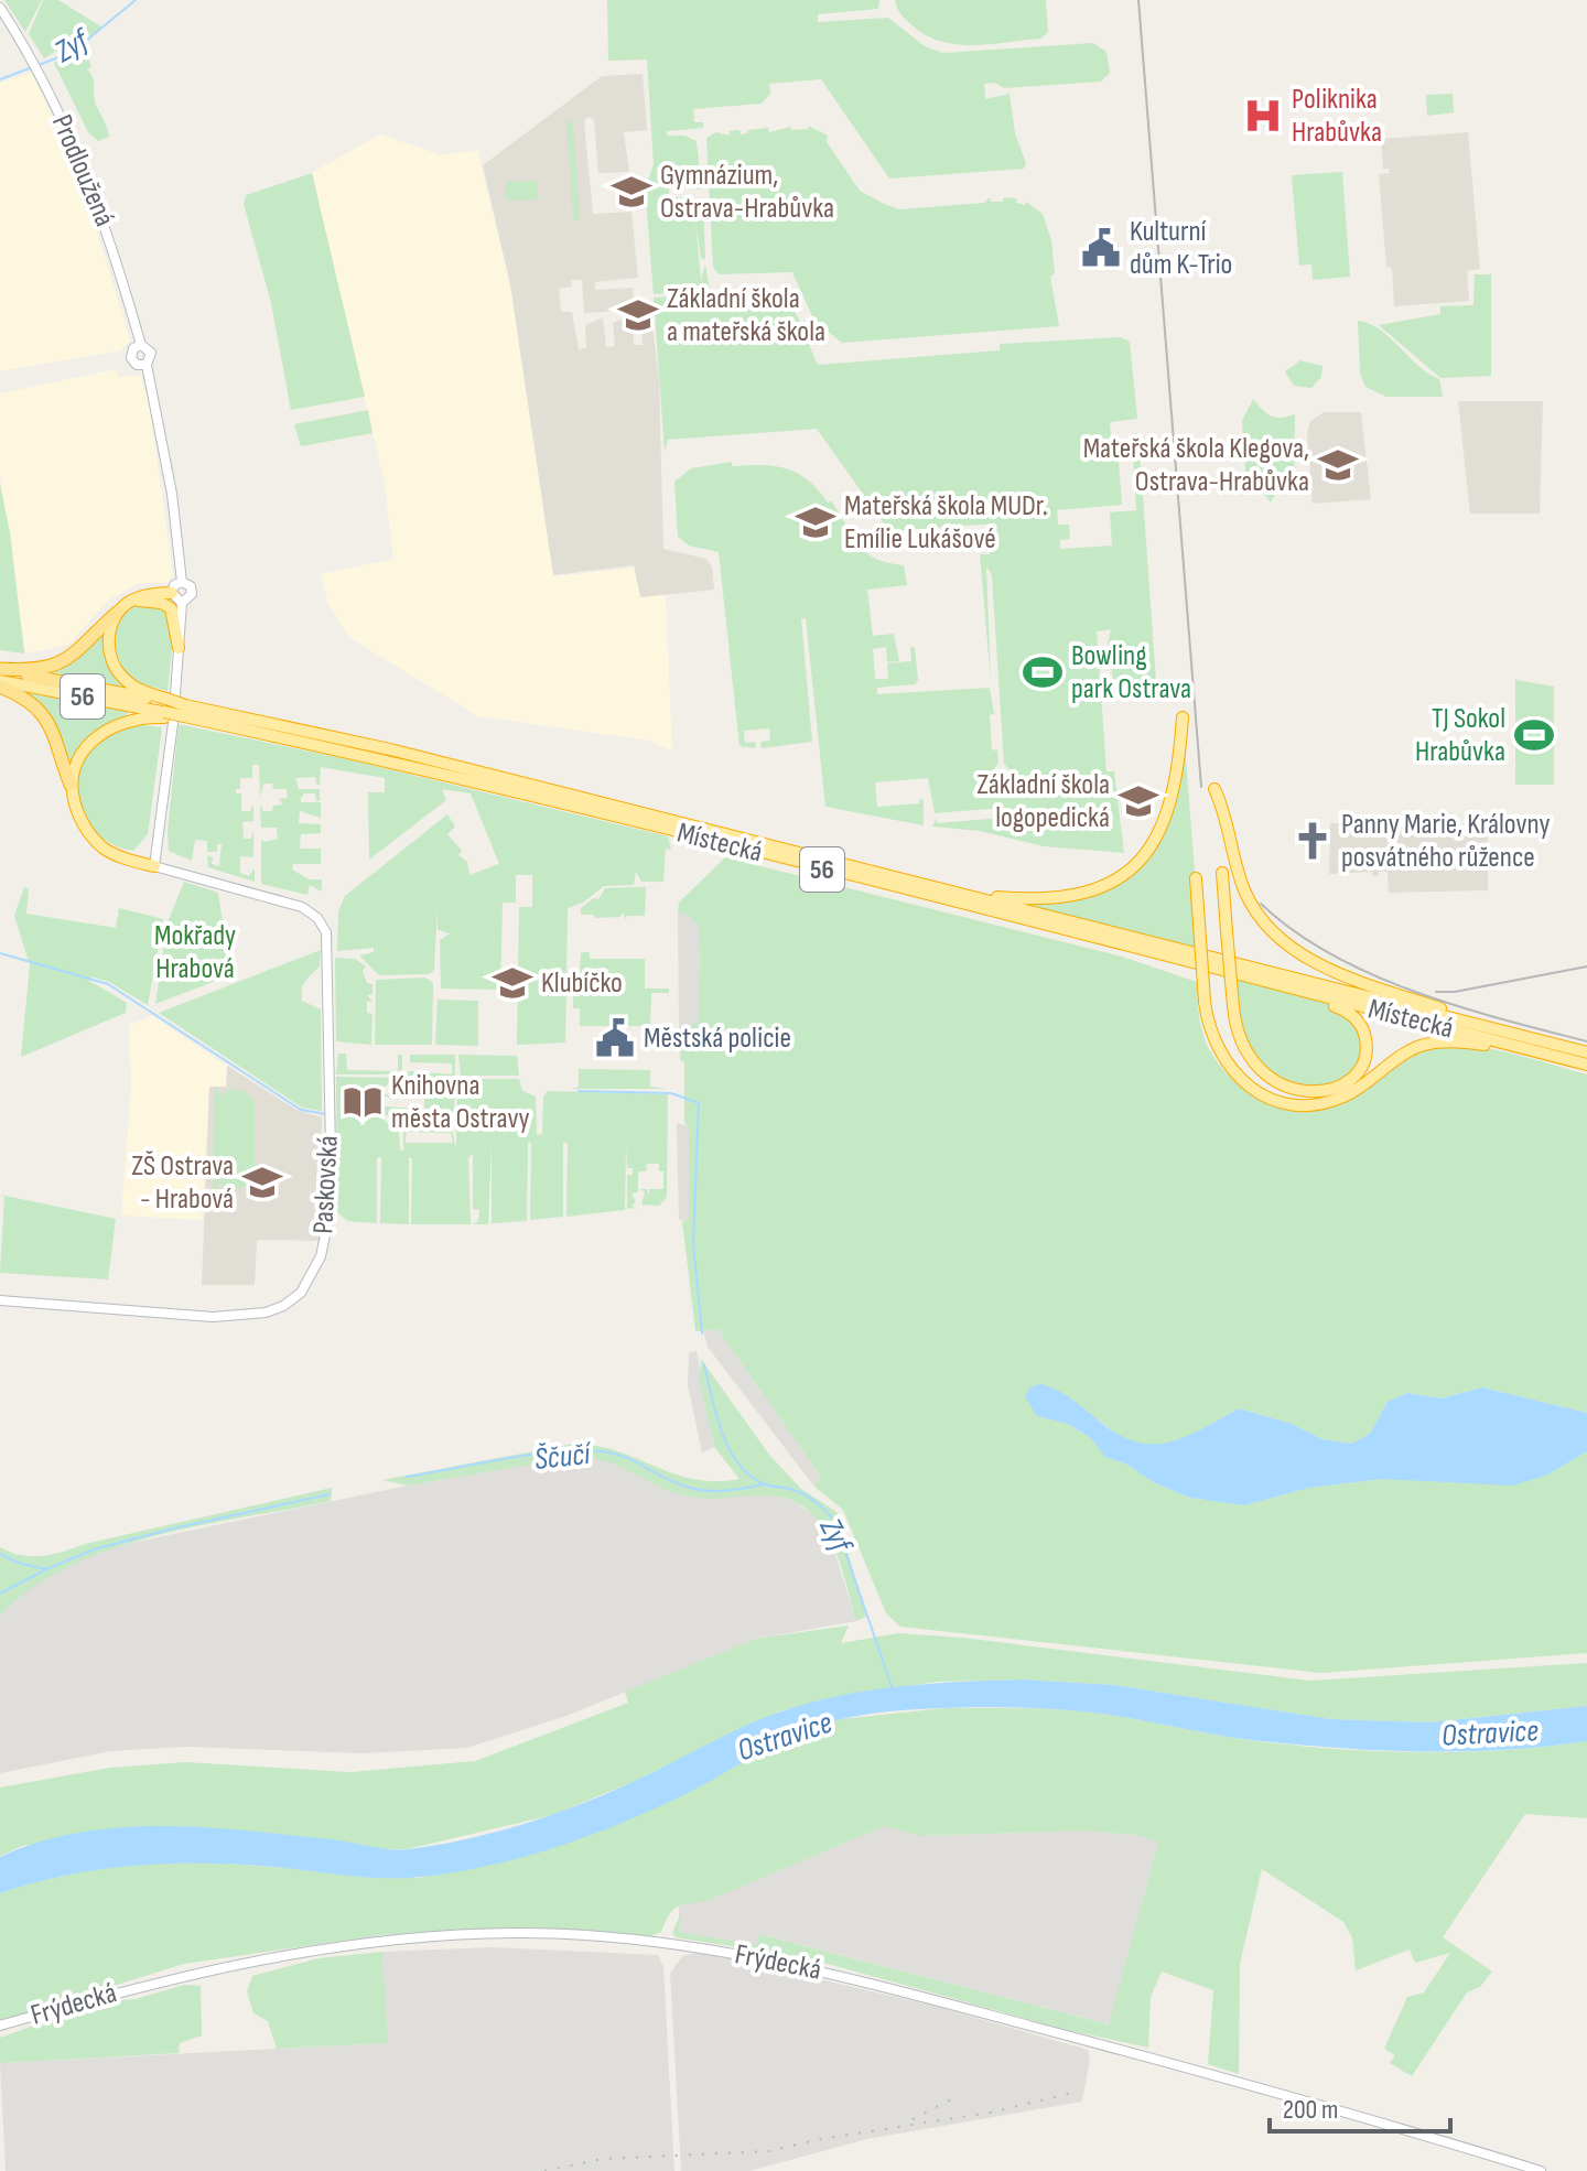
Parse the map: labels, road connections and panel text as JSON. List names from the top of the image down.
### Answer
{
  "streets": {
    "highway": ["56", "Místecká"],
    "main road": ["Prodloužená", "Paskovská", "Frýdecká"]
  },
  "crossings": [
    ["56", "Místecká"]
  ],
  "water": ["Zyf", "Ščučí", "Ostravice"],
  "parks": ["Mokřady Hrabová"],
  "places": {
    "hospital": ["Poliknika Hrabůvka"],
    "school or university": [
      "Gymnázium, Ostrava-Hrabůvka",
      "Základní škola a mateřská škola",
      "Mateřská škola Klegova, Ostrava-Hrabůvka",
      "Mateřská škola MUDr. Emílie Lukášové",
      "Základní škola logopedická",
      "Klubíčko",
      "ZŠ Ostrava - Hrabová"
    ],
    "public building": ["Kulturní dům K-Trio", "Městská policie"],
    "sports": ["Bowling park Ostrava", "TJ Sokol Hrabůvka"],
    "church": ["Panny Marie, Královny posvátného růžence"],
    "library": ["Knihovna města Ostravy"]
  },
  "scale_bar": "200 m"
}
